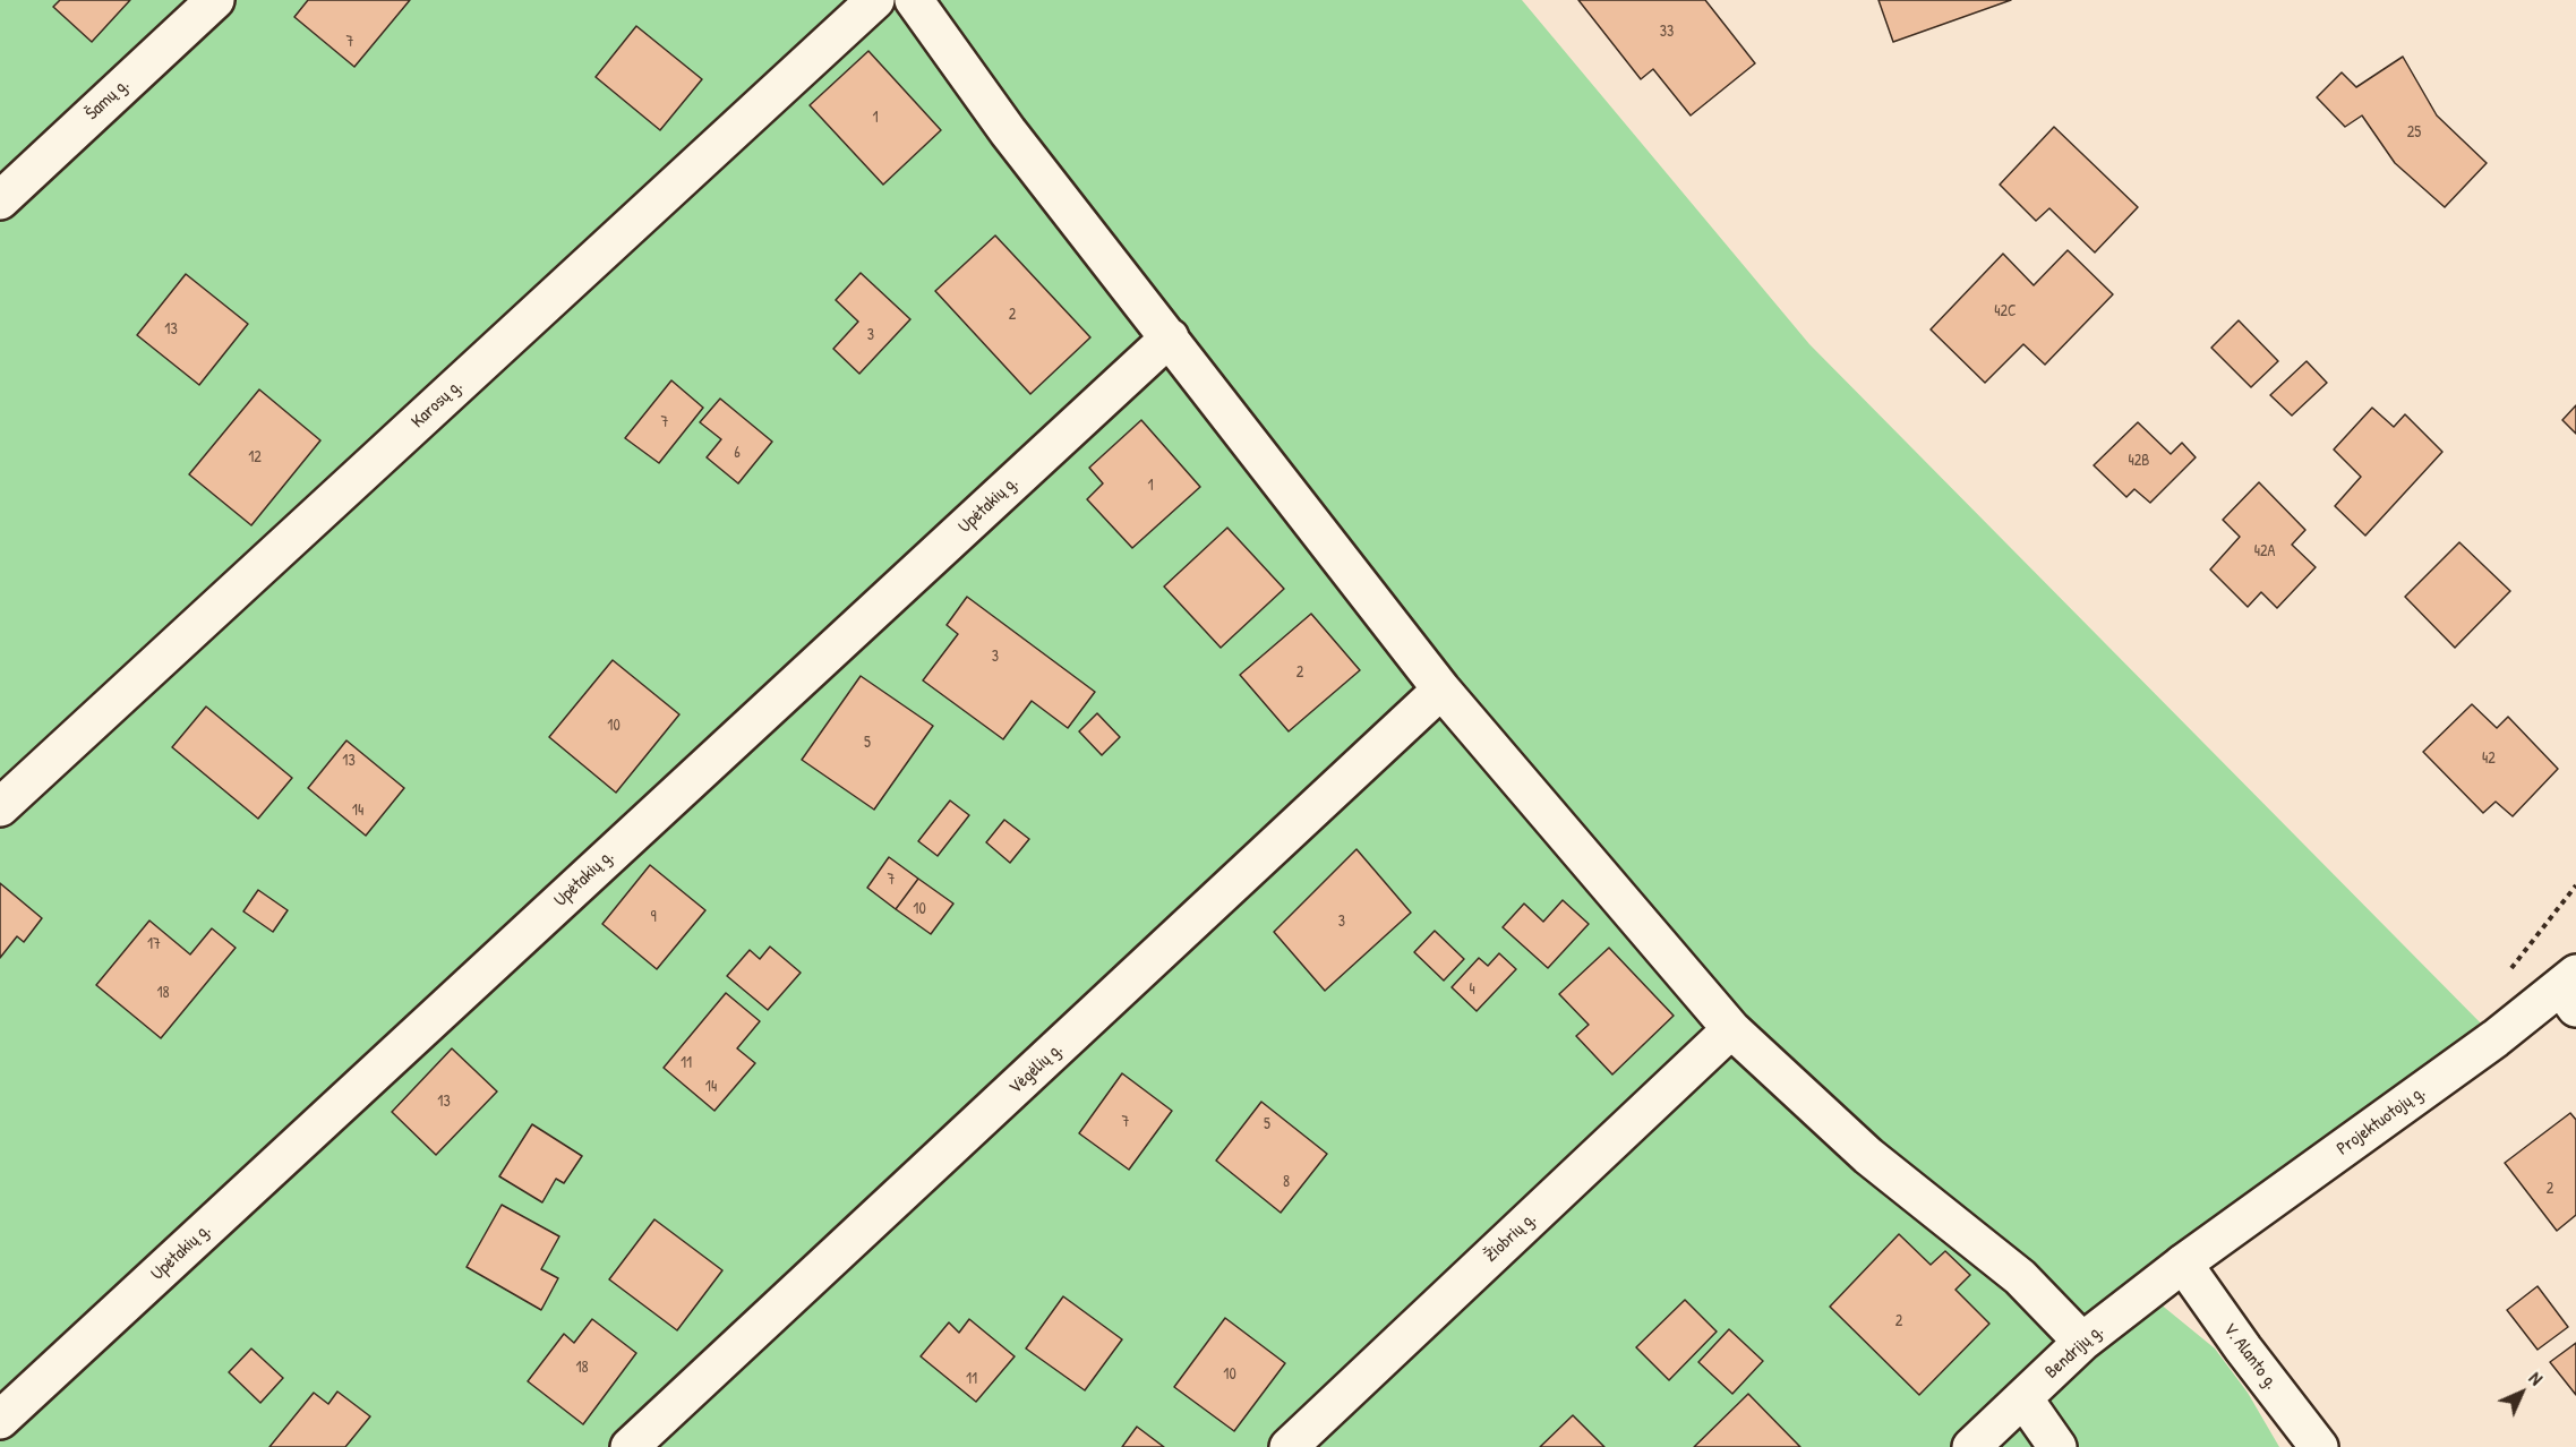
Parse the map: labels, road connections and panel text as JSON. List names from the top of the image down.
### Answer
{
  "streets": {
    "street": [
      "Šamų g.",
      "Karosų g.",
      "Upėtakių g.",
      "Vėgėlių g.",
      "Projektuotojų g.",
      "Žiobrių g.",
      "Bendrijų g.",
      "V. Alanto g."
    ]
  },
  "crossings": [
    ["Projektuotojų g.", "Bendrijų g."],
    ["Projektuotojų g.", "V. Alanto g."],
    ["Bendrijų g.", "V. Alanto g."]
  ],
  "house_numbers": [
    "33",
    "7",
    "1",
    "25",
    "42C",
    "2",
    "13",
    "3",
    "7",
    "6",
    "12",
    "42B",
    "1",
    "42A",
    "3",
    "2",
    "10",
    "5",
    "42",
    "13",
    "14",
    "7",
    "10",
    "9",
    "3",
    "17",
    "4",
    "18",
    "11",
    "14",
    "13",
    "7",
    "5",
    "8",
    "2",
    "2",
    "18",
    "10",
    "11"
  ],
  "north": "top right"
}
